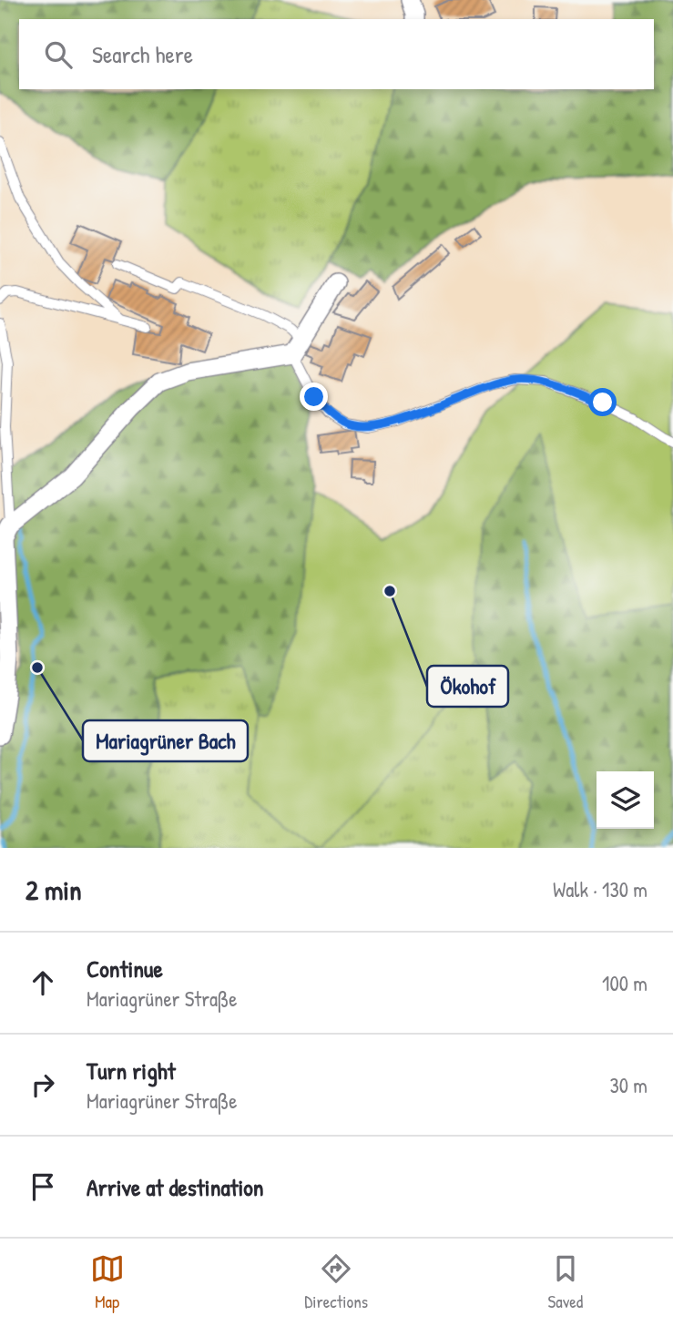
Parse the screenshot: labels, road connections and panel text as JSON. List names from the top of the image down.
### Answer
{
  "places": ["Ökohof", "Mariagrüner Bach"],
  "page": {
    "search": "Search here",
    "heading": ["2 min", "Walk · 130 m"],
    "list": [
      ["Continue", "Mariagrüner Straße", "100 m"],
      ["Turn right", "Mariagrüner Straße", "30 m"],
      "Arrive at destination"
    ],
    "nav": ["Map", "Directions", "Saved"]
  }
}
